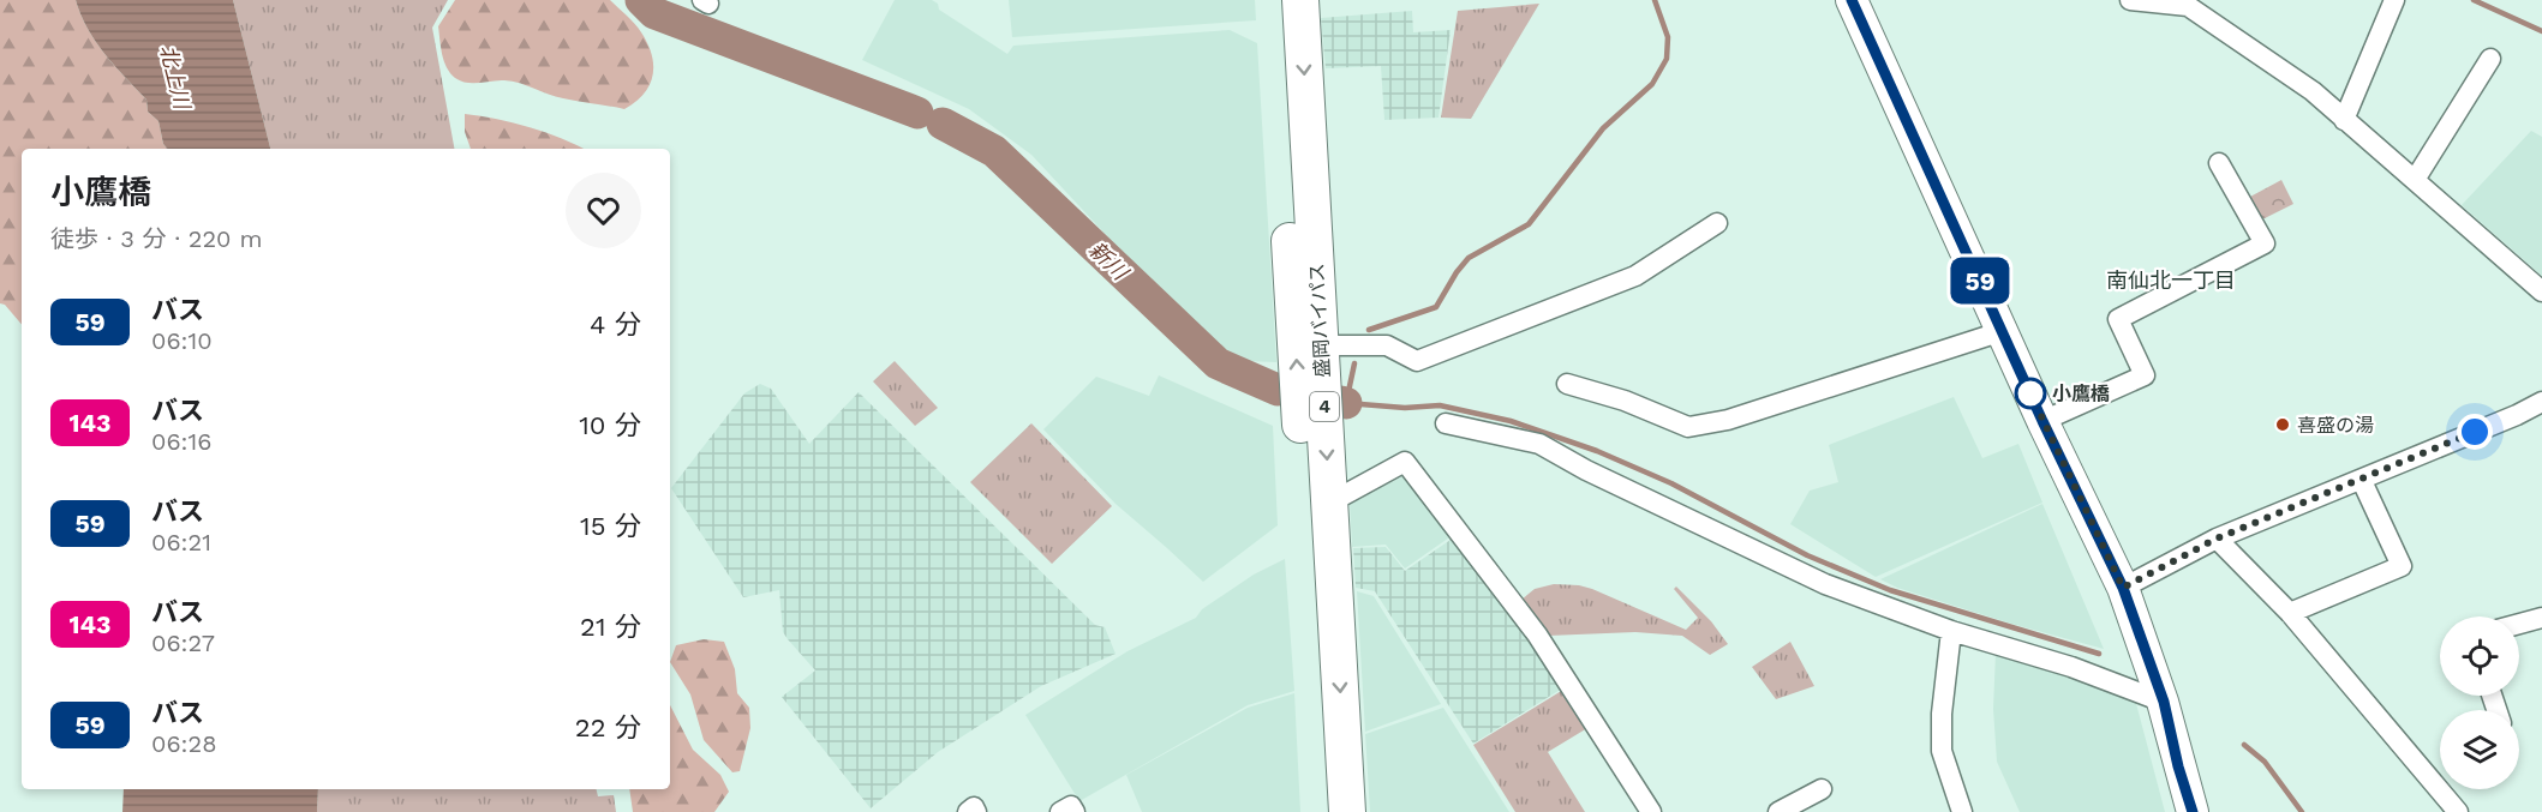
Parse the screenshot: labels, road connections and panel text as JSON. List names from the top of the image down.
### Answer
{
  "streets": {
    "highway": ["盛岡バイパス", "4"]
  },
  "districts": ["南仙北一丁目"],
  "water": ["北上川", "新川"],
  "places": ["小鷹橋", "喜盛の湯"],
  "lines": ["bus line 59"],
  "page": {
    "on_map": "59",
    "heading": ["小鷹橋", "徒歩 · 3 分 · 220 m"],
    "list": [
      {
        "mark": "59",
        "name": "バス",
        "note": "06:10",
        "value": "4 分"
      },
      {
        "mark": "143",
        "name": "バス",
        "note": "06:16",
        "value": "10 分"
      },
      {
        "mark": "59",
        "name": "バス",
        "note": "06:21",
        "value": "15 分"
      },
      {
        "mark": "143",
        "name": "バス",
        "note": "06:27",
        "value": "21 分"
      },
      {
        "mark": "59",
        "name": "バス",
        "note": "06:28",
        "value": "22 分"
      }
    ]
  }
}
